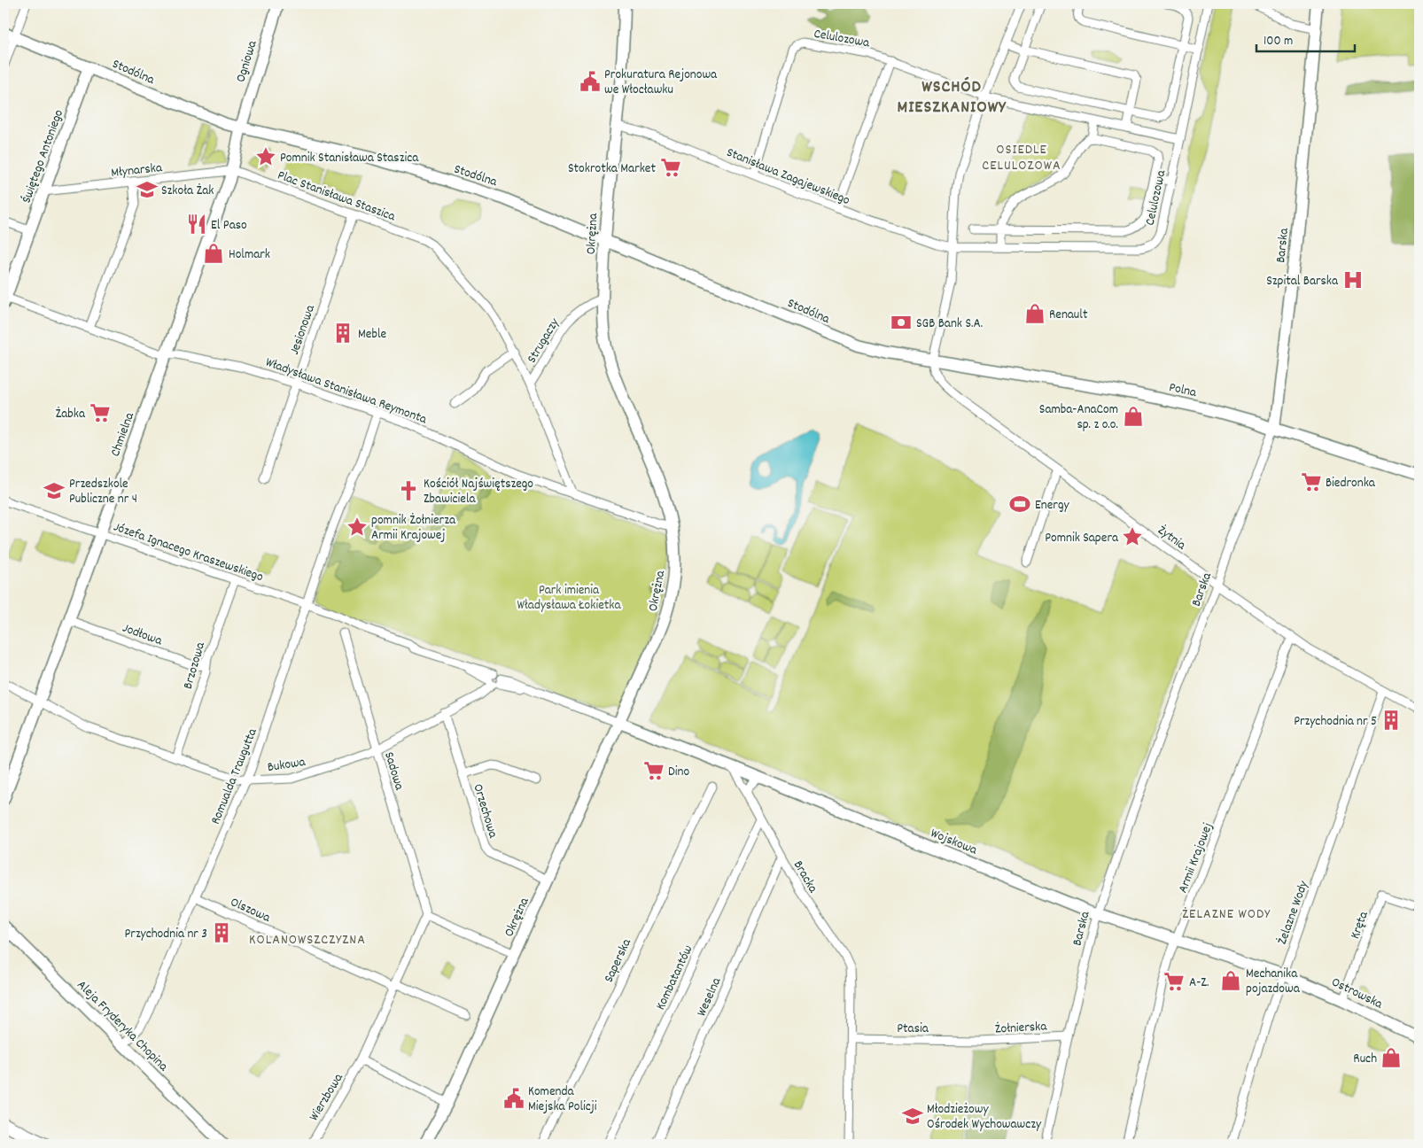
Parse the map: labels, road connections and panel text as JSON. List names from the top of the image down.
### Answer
{
  "streets": {
    "street": [
      "Celulozowa",
      "Ogniowa",
      "Stodólna",
      "Świętego Antoniego",
      "Młynarska",
      "Stanisława Zagajewskiego",
      "Plac Stanisława Staszica",
      "Okrężna",
      "Barska",
      "Jesionowa",
      "Strugaczy",
      "Polna",
      "Władysława Stanisława Reymonta",
      "Chmielna",
      "Żytnia",
      "Józefa Ignacego Kraszewskiego",
      "Jodłowa",
      "Brzozowa",
      "Bukowa",
      "Sadowa",
      "Romualda Traugutta",
      "Orzechowa",
      "Wojskowa",
      "Armii Krajowej",
      "Bracka",
      "Olszowa",
      "Żelazne Wody",
      "Kręta",
      "Saperska",
      "Kombatantów",
      "Ostrowska",
      "Weselna",
      "Aleja Fryderyka Chopina",
      "Żołnierska",
      "Ptasia",
      "Wierzbowa"
    ]
  },
  "crossings": [
    ["Celulozowa", "Stanisława Zagajewskiego"],
    ["Ogniowa", "Stodólna"],
    ["Ogniowa", "Chmielna"],
    ["Stodólna", "Świętego Antoniego"],
    ["Stodólna", "Okrężna"],
    ["Stodólna", "Polna"],
    ["Stodólna", "Chmielna"],
    ["Stodólna", "Żytnia"],
    ["Świętego Antoniego", "Młynarska"],
    ["Świętego Antoniego", "Władysława Stanisława Reymonta"],
    ["Młynarska", "Plac Stanisława Staszica"],
    ["Młynarska", "Chmielna"],
    ["Stanisława Zagajewskiego", "Okrężna"],
    ["Plac Stanisława Staszica", "Jesionowa"],
    ["Plac Stanisława Staszica", "Chmielna"],
    ["Okrężna", "Strugaczy"],
    ["Okrężna", "Władysława Stanisława Reymonta"],
    ["Okrężna", "Józefa Ignacego Kraszewskiego"],
    ["Okrężna", "Orzechowa"],
    ["Okrężna", "Wojskowa"],
    ["Barska", "Polna"],
    ["Barska", "Żytnia"],
    ["Barska", "Wojskowa"],
    ["Barska", "Żołnierska"],
    ["Jesionowa", "Władysława Stanisława Reymonta"],
    ["Polna", "Żytnia"],
    ["Władysława Stanisława Reymonta", "Chmielna"],
    ["Władysława Stanisława Reymonta", "Romualda Traugutta"],
    ["Chmielna", "Józefa Ignacego Kraszewskiego"],
    ["Chmielna", "Jodłowa"],
    ["Chmielna", "Bukowa"],
    ["Żytnia", "Armii Krajowej"],
    ["Żytnia", "Żelazne Wody"],
    ["Józefa Ignacego Kraszewskiego", "Brzozowa"],
    ["Józefa Ignacego Kraszewskiego", "Bukowa"],
    ["Józefa Ignacego Kraszewskiego", "Romualda Traugutta"],
    ["Józefa Ignacego Kraszewskiego", "Wojskowa"],
    ["Jodłowa", "Brzozowa"],
    ["Brzozowa", "Bukowa"],
    ["Bukowa", "Sadowa"],
    ["Bukowa", "Romualda Traugutta"],
    ["Bukowa", "Orzechowa"],
    ["Sadowa", "Wierzbowa"],
    ["Romualda Traugutta", "Olszowa"],
    ["Romualda Traugutta", "Aleja Fryderyka Chopina"],
    ["Wojskowa", "Armii Krajowej"],
    ["Wojskowa", "Bracka"],
    ["Wojskowa", "Żelazne Wody"],
    ["Wojskowa", "Ostrowska"],
    ["Bracka", "Kombatantów"],
    ["Bracka", "Weselna"],
    ["Bracka", "Ptasia"],
    ["Olszowa", "Wierzbowa"],
    ["Żelazne Wody", "Ostrowska"],
    ["Kręta", "Ostrowska"],
    ["Żołnierska", "Ptasia"]
  ],
  "districts": [
    "WSCHÓD MIESZKANIOWY",
    "OSIEDLE CELULOZOWA",
    "ŻELAZNE WODY",
    "KOLANOWSZCZYZNA"
  ],
  "parks": ["Park imienia Władysława Łokietka"],
  "places": {
    "public building": ["Prokuratura Rejonowa we Włocławku", "Komenda Miejska Policji"],
    "place": ["Pomnik Stanisława Staszica", "pomnik Żołnierza Armii Krajowej", "Pomnik Sapera"],
    "supermarket": [
      "Stokrotka Market",
      "Żabka",
      "Biedronka",
      "Dino",
      "A-Z."
    ],
    "school or university": ["Szkoła Żak", "Przedszkole Publiczne nr 4", "Młodzieżowy Ośrodek Wychowawczy"],
    "restaurant": ["El Paso"],
    "shop": [
      "Holmark",
      "Renault",
      "Samba-AnaCom sp. z o.o.",
      "Mechanika pojazdowa",
      "Ruch"
    ],
    "hospital": ["Szpital Barska"],
    "bank": ["SGB Bank S.A."],
    "building": ["Meble", "Przychodnia nr 5", "Przychodnia nr 3"],
    "church": ["Kościół Najświętszego Zbawiciela"],
    "sports": ["Energy"]
  },
  "scale_bar": "100 m"
}
